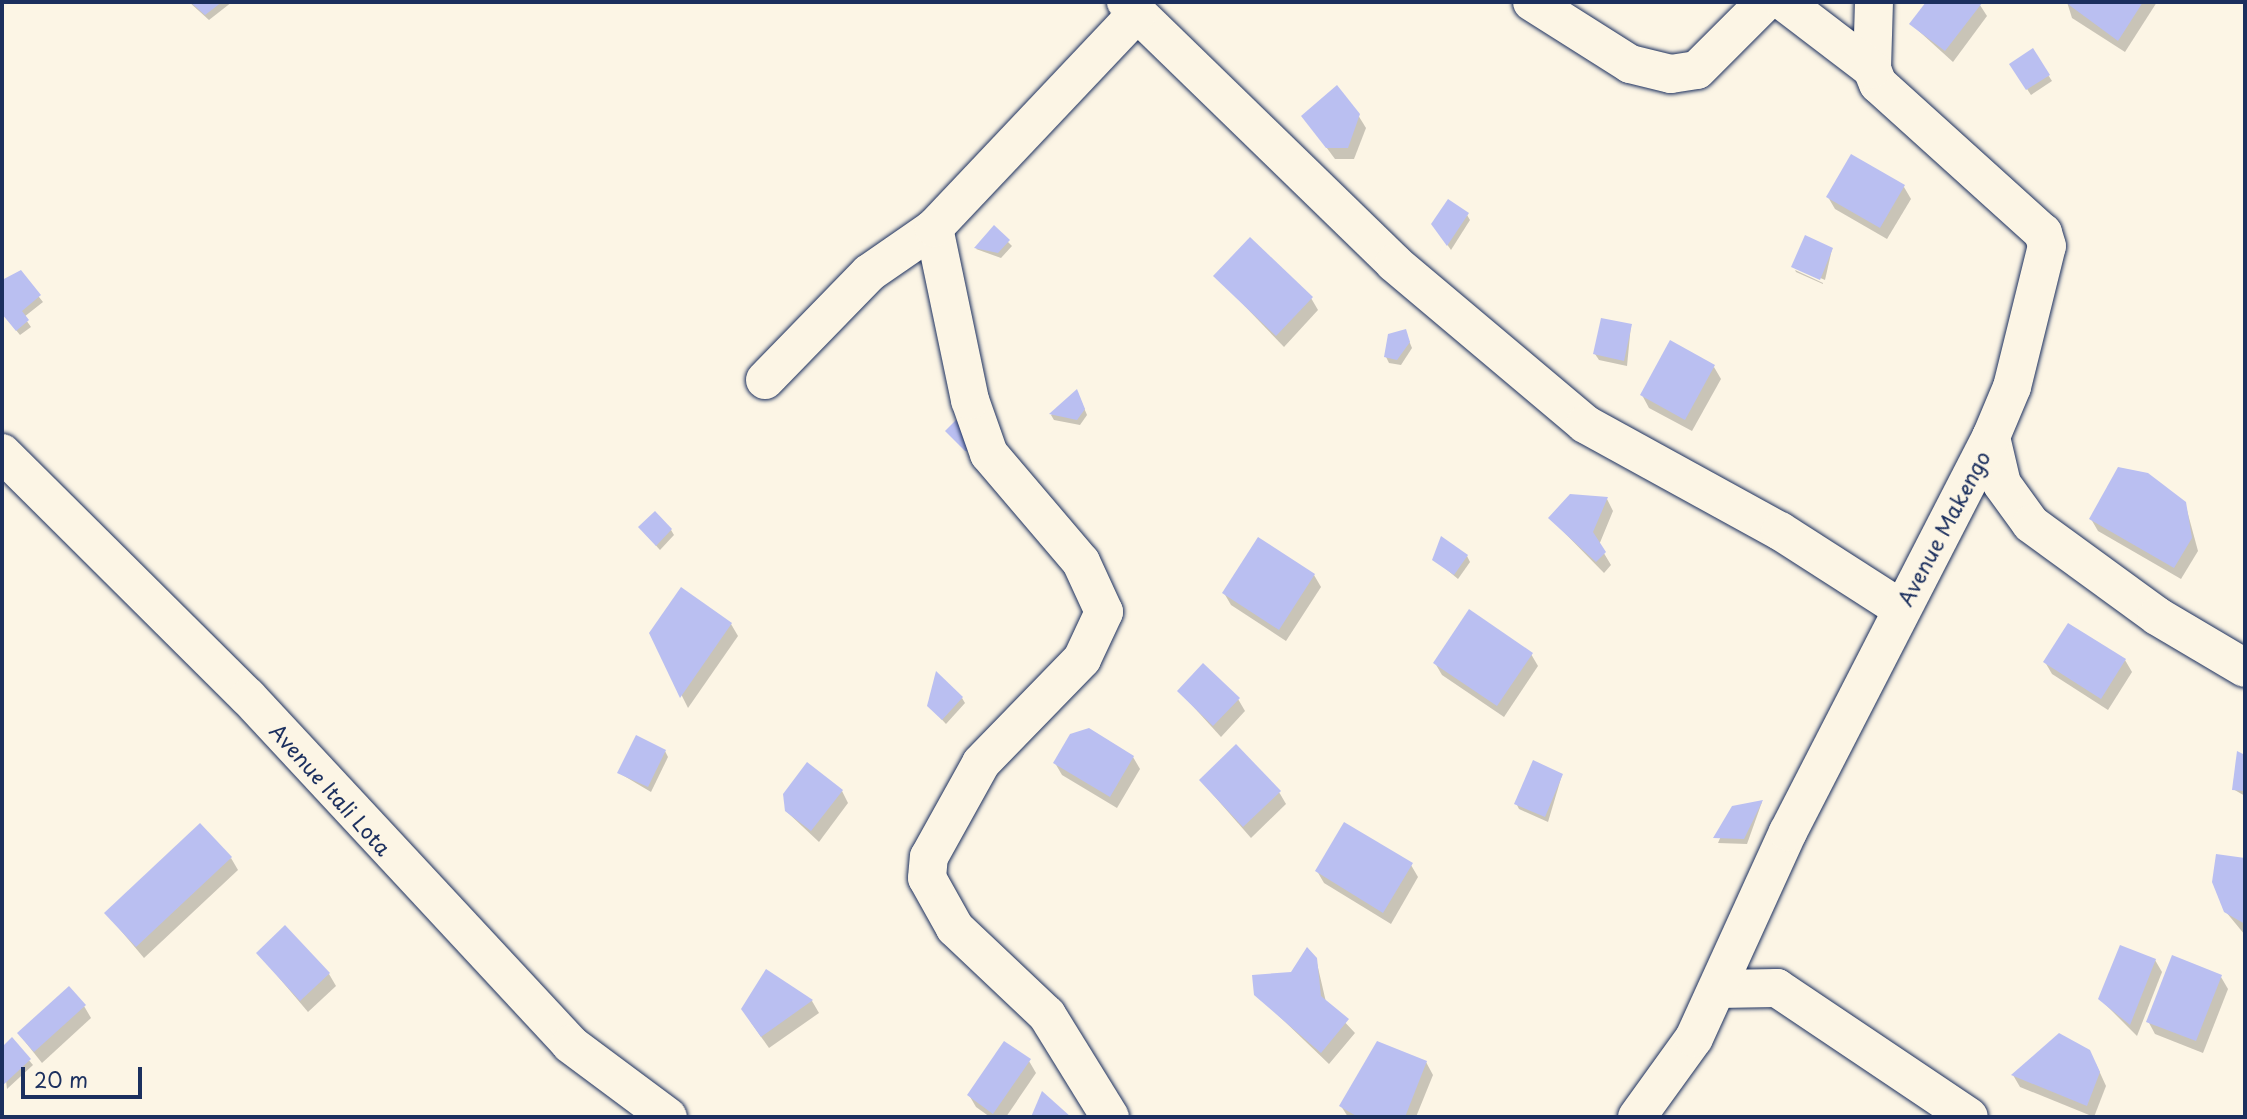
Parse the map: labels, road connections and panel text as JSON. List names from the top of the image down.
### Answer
{
  "streets": {
    "street": ["Avenue Makengo", "Avenue Itali Lota"]
  },
  "scale_bar": "20 m"
}
